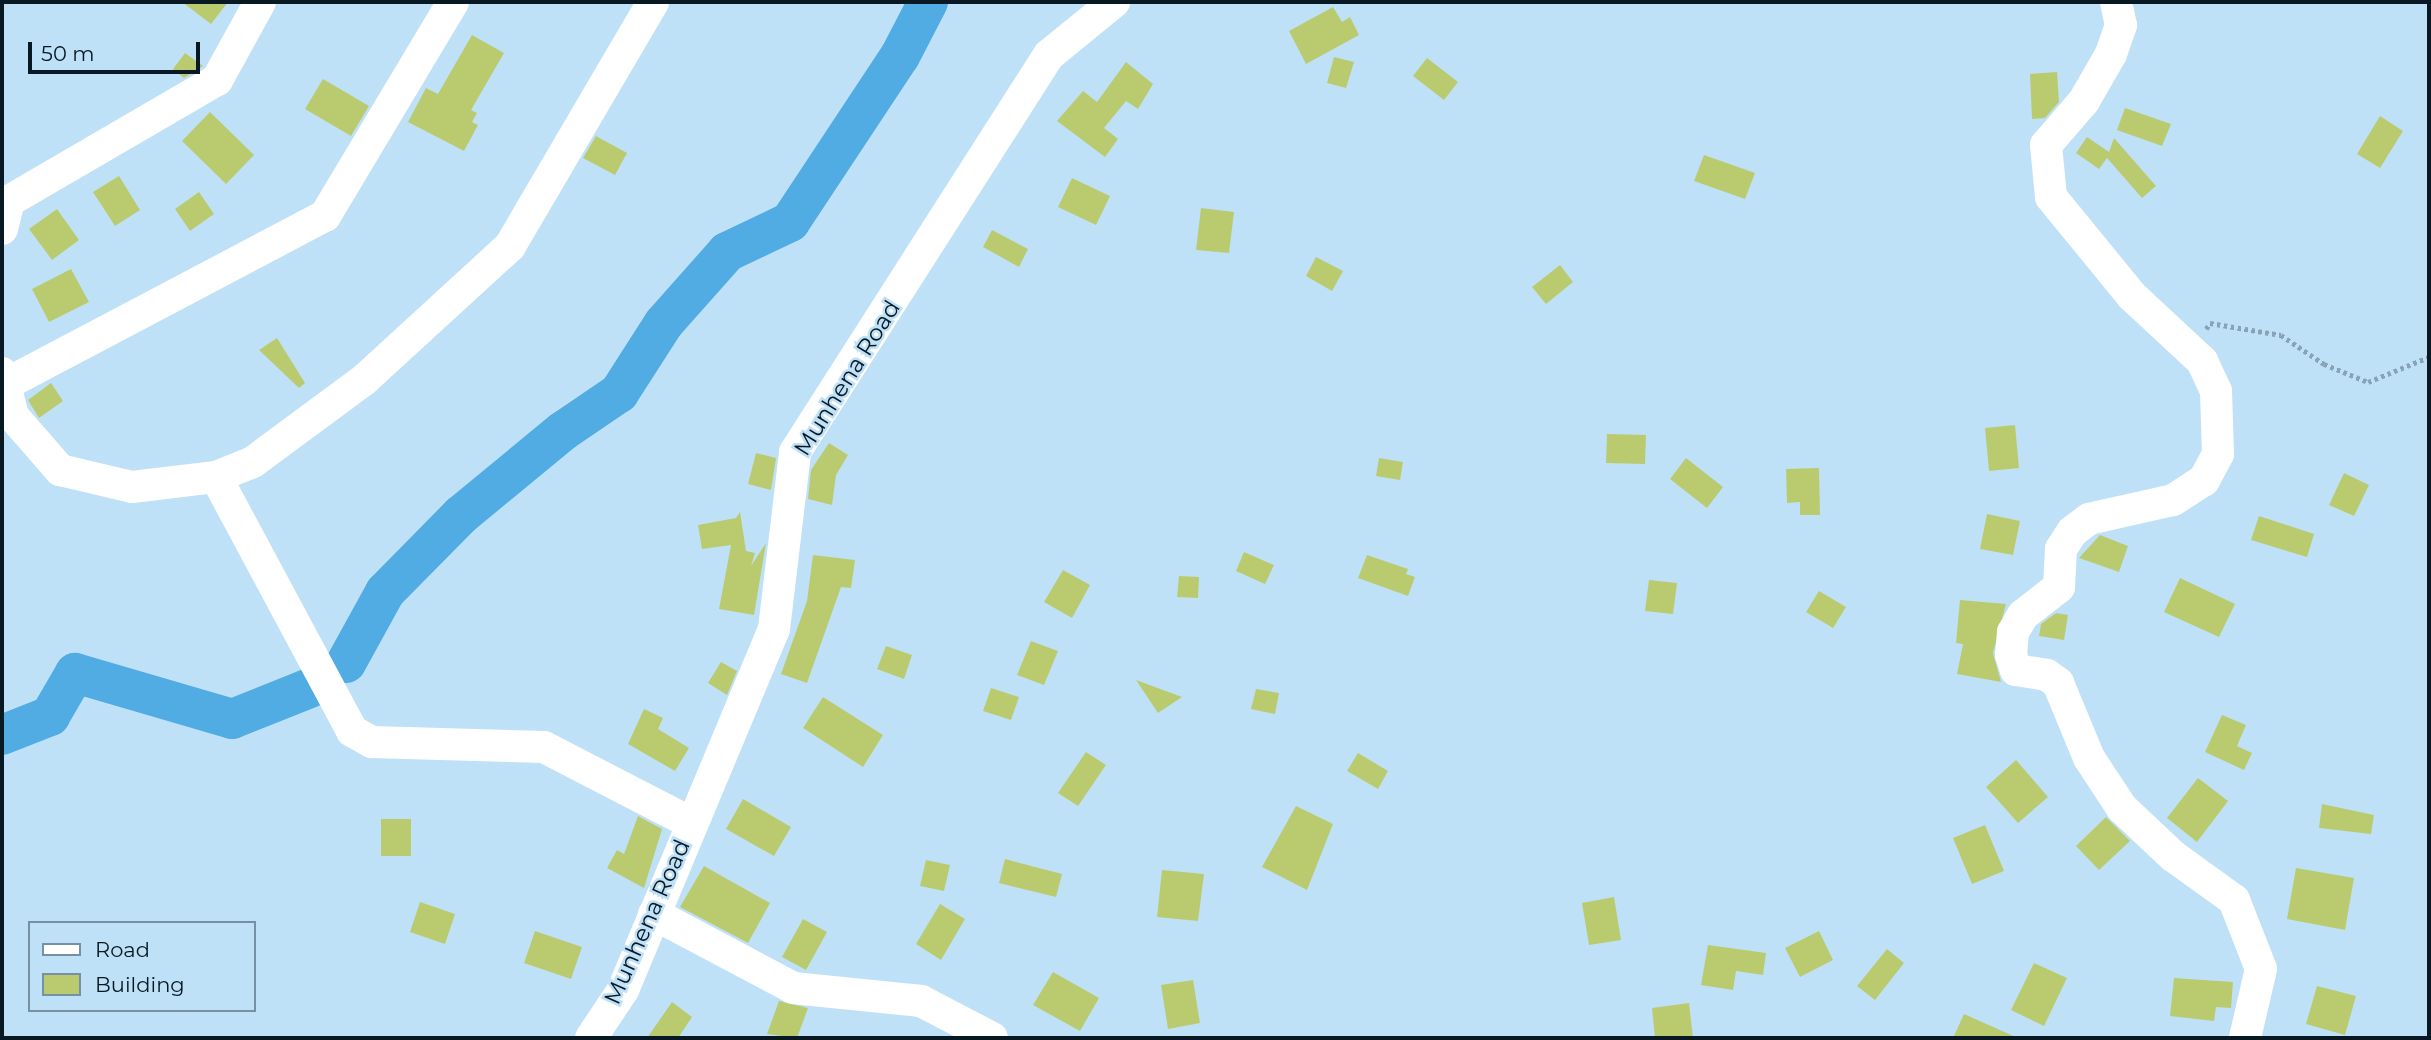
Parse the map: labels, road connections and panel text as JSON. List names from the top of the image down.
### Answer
{
  "streets": {
    "street": ["Munhena Road"]
  },
  "legend": ["Road", "Building"],
  "scale_bar": "50 m"
}
